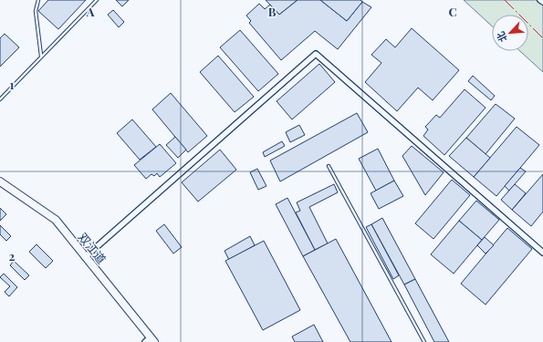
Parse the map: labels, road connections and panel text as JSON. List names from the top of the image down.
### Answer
{
  "streets": {
    "main road": ["双江道"]
  },
  "north": "bottom left",
  "grid": {
    "columns": ["A", "B", "C"],
    "rows": ["1", "2"]
  }
}
